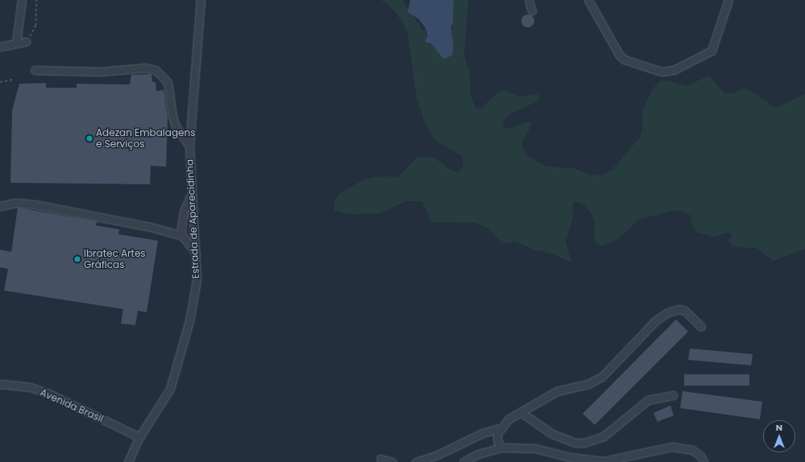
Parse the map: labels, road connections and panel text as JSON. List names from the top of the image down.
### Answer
{
  "streets": {
    "street": ["Estrada de Aparecidinha", "Avenida Brasil"]
  },
  "crossings": [
    ["Estrada de Aparecidinha", "Avenida Brasil"]
  ],
  "places": ["Adezan Embalagens e Serviços", "Ibratec Artes Gráficas"],
  "north": "top"
}
